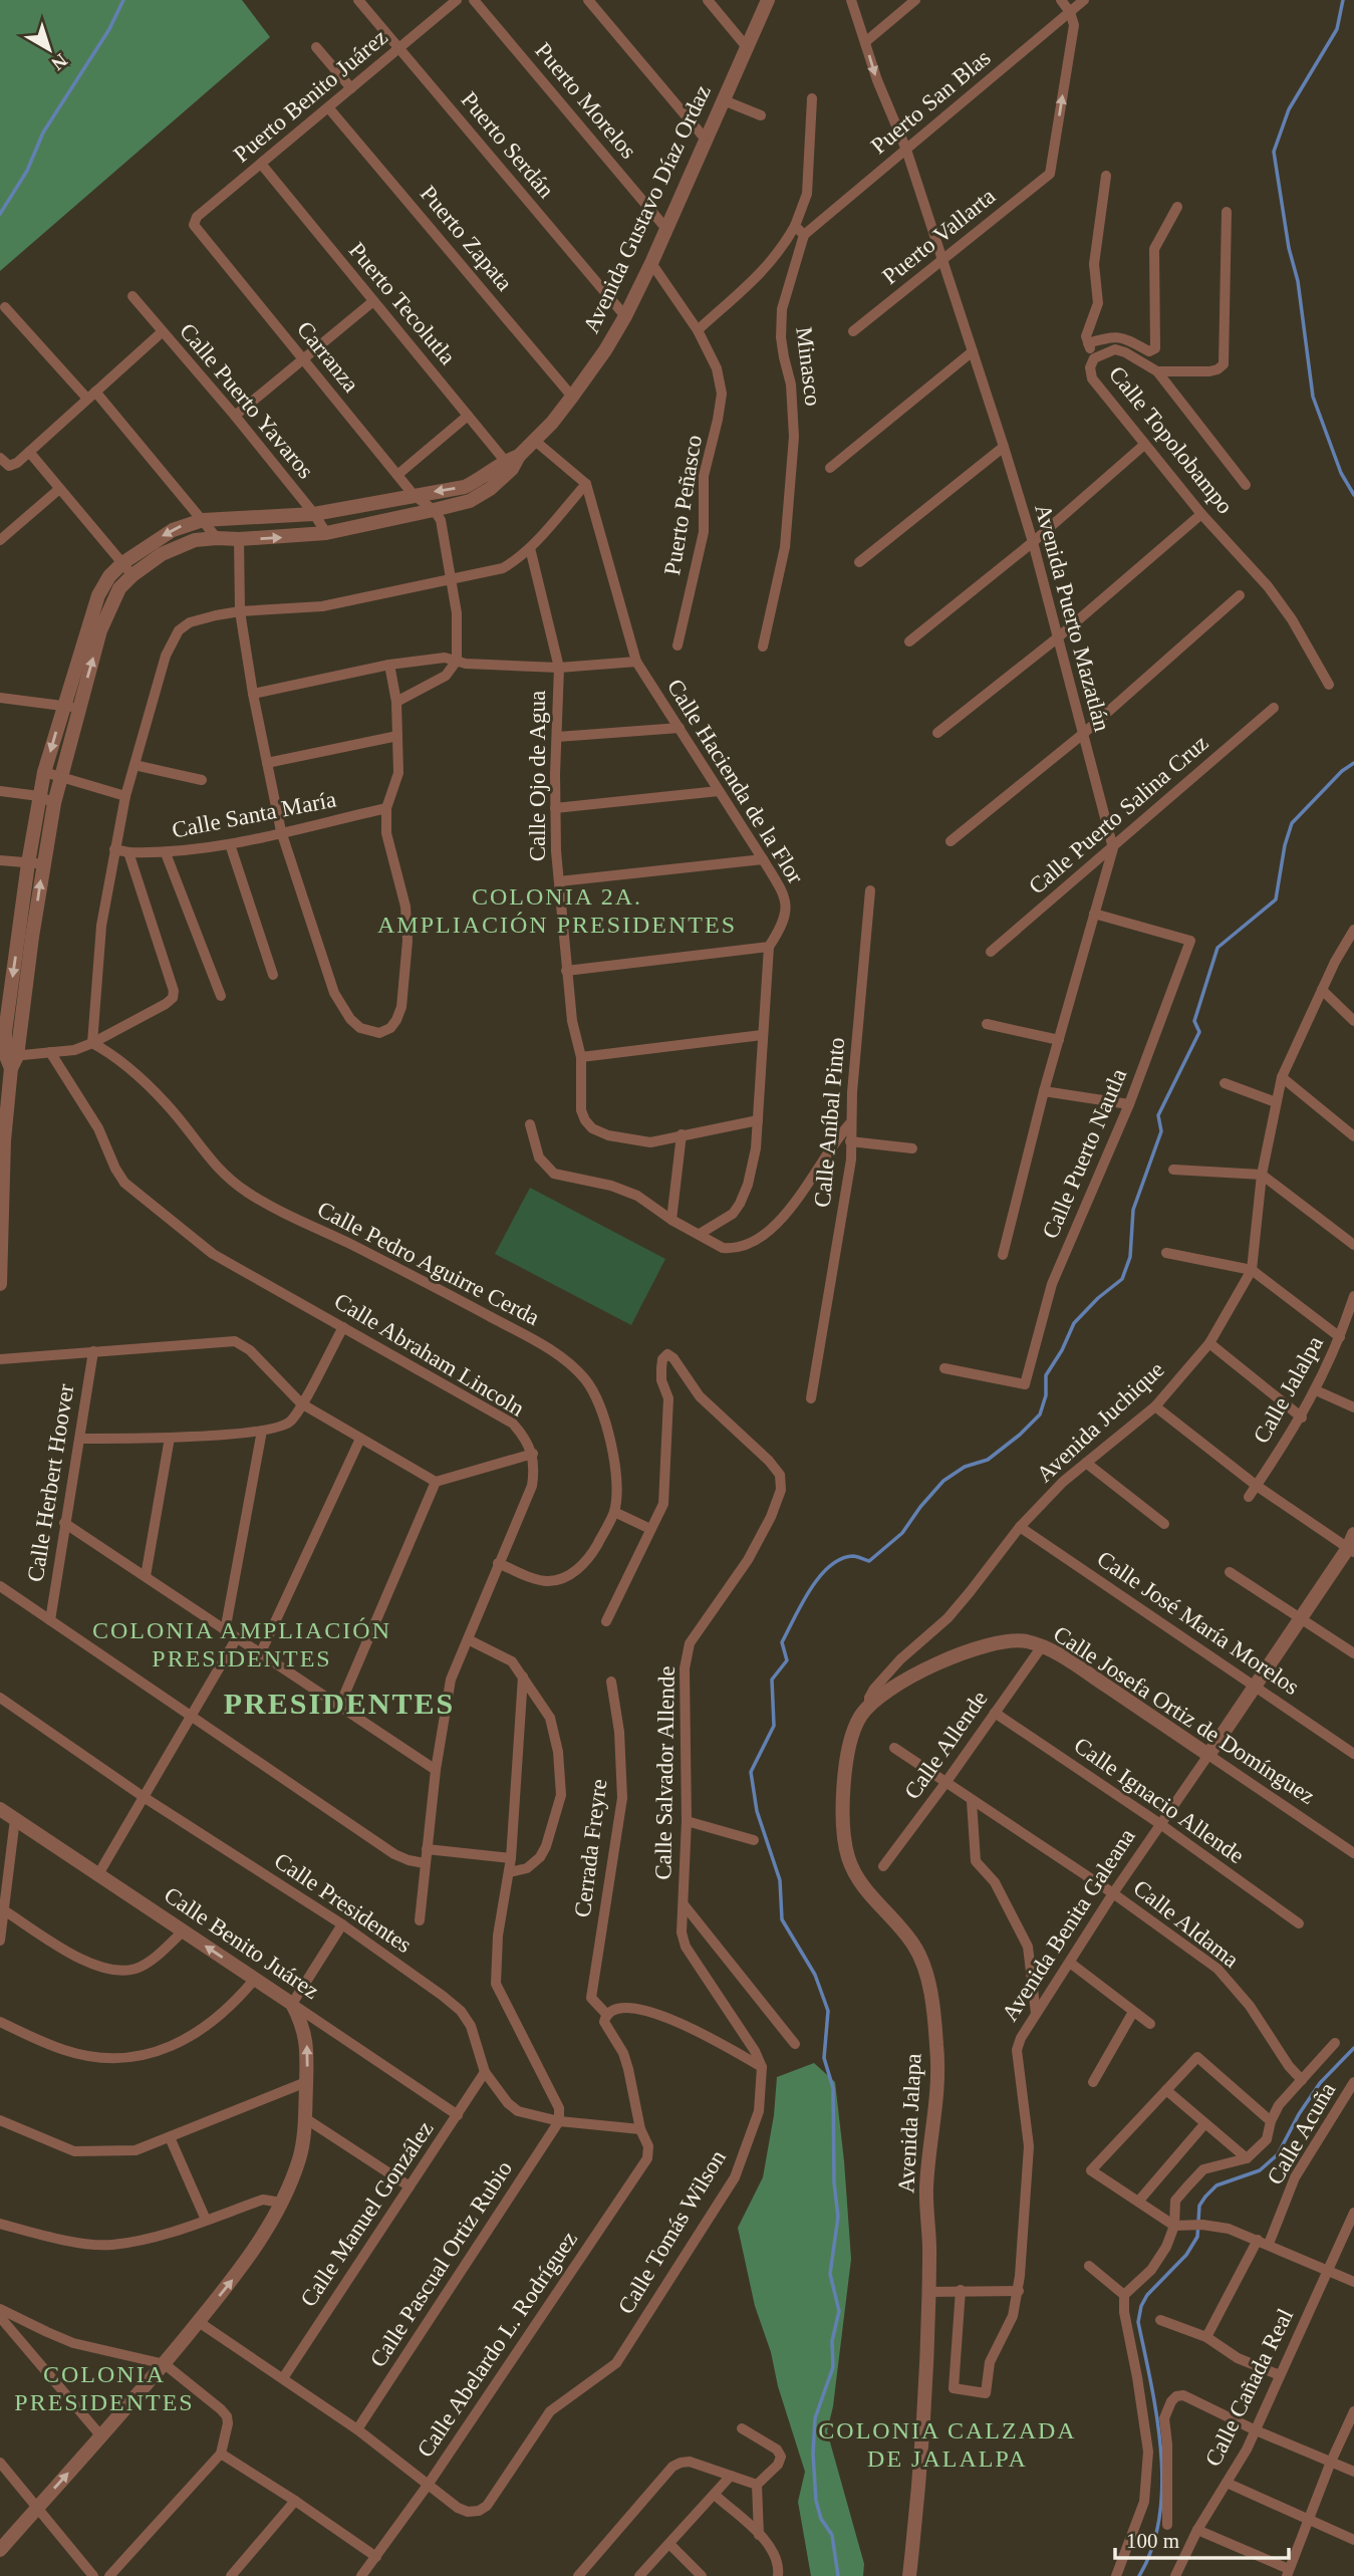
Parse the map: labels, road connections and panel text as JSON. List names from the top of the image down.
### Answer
{
  "streets": {
    "street": [
      "Puerto Benito Juárez",
      "Puerto Morelos",
      "Puerto San Blas",
      "Puerto Serdán",
      "Avenida Gustavo Díaz Ordaz",
      "Puerto Vallarta",
      "Puerto Zapata",
      "Puerto Tecolutla",
      "Carranza",
      "Minasco",
      "Calle Puerto Yavaros",
      "Calle Topolobampo",
      "Puerto Peñasco",
      "Avenida Puerto Mazatlán",
      "Calle Ojo de Agua",
      "Calle Hacienda de la Flor",
      "Calle Santa María",
      "Calle Puerto Salina Cruz",
      "Calle Aníbal Pinto",
      "Calle Puerto Nautla",
      "Calle Pedro Aguirre Cerda",
      "Calle Abraham Lincoln",
      "Calle Jalalpa",
      "Avenida Juchique",
      "Calle Herbert Hoover",
      "Calle José María Morelos",
      "Calle Josefa Ortiz de Domínguez",
      "Calle Allende",
      "Calle Salvador Allende",
      "Calle Ignacio Allende",
      "Cerrada Freyre",
      "Calle Presidentes",
      "Calle Aldama",
      "Avenida Benita Galeana",
      "Calle Benito Juárez",
      "Avenida Jalapa",
      "Calle Acuña",
      "Calle Manuel González",
      "Calle Tomás Wilson",
      "Calle Pascual Ortiz Rubio",
      "Calle Abelardo L. Rodríguez",
      "Calle Cañada Real"
    ]
  },
  "crossings": [
    ["Puerto Benito Juárez", "Puerto Serdán"],
    ["Puerto Benito Juárez", "Puerto Zapata"],
    ["Puerto Benito Juárez", "Puerto Tecolutla"],
    ["Puerto Benito Juárez", "Carranza"],
    ["Puerto Morelos", "Avenida Gustavo Díaz Ordaz"],
    ["Puerto San Blas", "Puerto Vallarta"],
    ["Puerto San Blas", "Minasco"],
    ["Puerto San Blas", "Avenida Puerto Mazatlán"],
    ["Puerto Serdán", "Avenida Gustavo Díaz Ordaz"],
    ["Avenida Gustavo Díaz Ordaz", "Puerto Zapata"],
    ["Avenida Gustavo Díaz Ordaz", "Puerto Tecolutla"],
    ["Avenida Gustavo Díaz Ordaz", "Carranza"],
    ["Avenida Gustavo Díaz Ordaz", "Calle Puerto Yavaros"],
    ["Avenida Gustavo Díaz Ordaz", "Puerto Peñasco"],
    ["Puerto Vallarta", "Avenida Puerto Mazatlán"],
    ["Avenida Puerto Mazatlán", "Calle Puerto Salina Cruz"],
    ["Calle Ojo de Agua", "Calle Hacienda de la Flor"],
    ["Avenida Juchique", "Calle José María Morelos"],
    ["Avenida Juchique", "Calle Josefa Ortiz de Domínguez"],
    ["Avenida Juchique", "Avenida Jalapa"],
    ["Calle José María Morelos", "Avenida Benita Galeana"],
    ["Calle Josefa Ortiz de Domínguez", "Calle Allende"],
    ["Calle Josefa Ortiz de Domínguez", "Avenida Benita Galeana"],
    ["Calle Josefa Ortiz de Domínguez", "Avenida Jalapa"],
    ["Calle Allende", "Calle Ignacio Allende"],
    ["Calle Allende", "Calle Aldama"],
    ["Calle Ignacio Allende", "Avenida Benita Galeana"],
    ["Cerrada Freyre", "Calle Abelardo L. Rodríguez"],
    ["Calle Presidentes", "Calle Manuel González"],
    ["Calle Presidentes", "Calle Pascual Ortiz Rubio"],
    ["Calle Presidentes", "Calle Abelardo L. Rodríguez"],
    ["Calle Aldama", "Avenida Benita Galeana"],
    ["Calle Benito Juárez", "Calle Manuel González"],
    ["Calle Tomás Wilson", "Calle Abelardo L. Rodríguez"]
  ],
  "one_way": ["Puerto Vallarta"],
  "districts": [
    "COLONIA 2A. AMPLIACIÓN PRESIDENTES",
    "COLONIA AMPLIACIÓN PRESIDENTES",
    "PRESIDENTES",
    "COLONIA PRESIDENTES",
    "COLONIA CALZADA DE JALALPA"
  ],
  "scale_bar": "100 m",
  "north": "bottom right"
}
